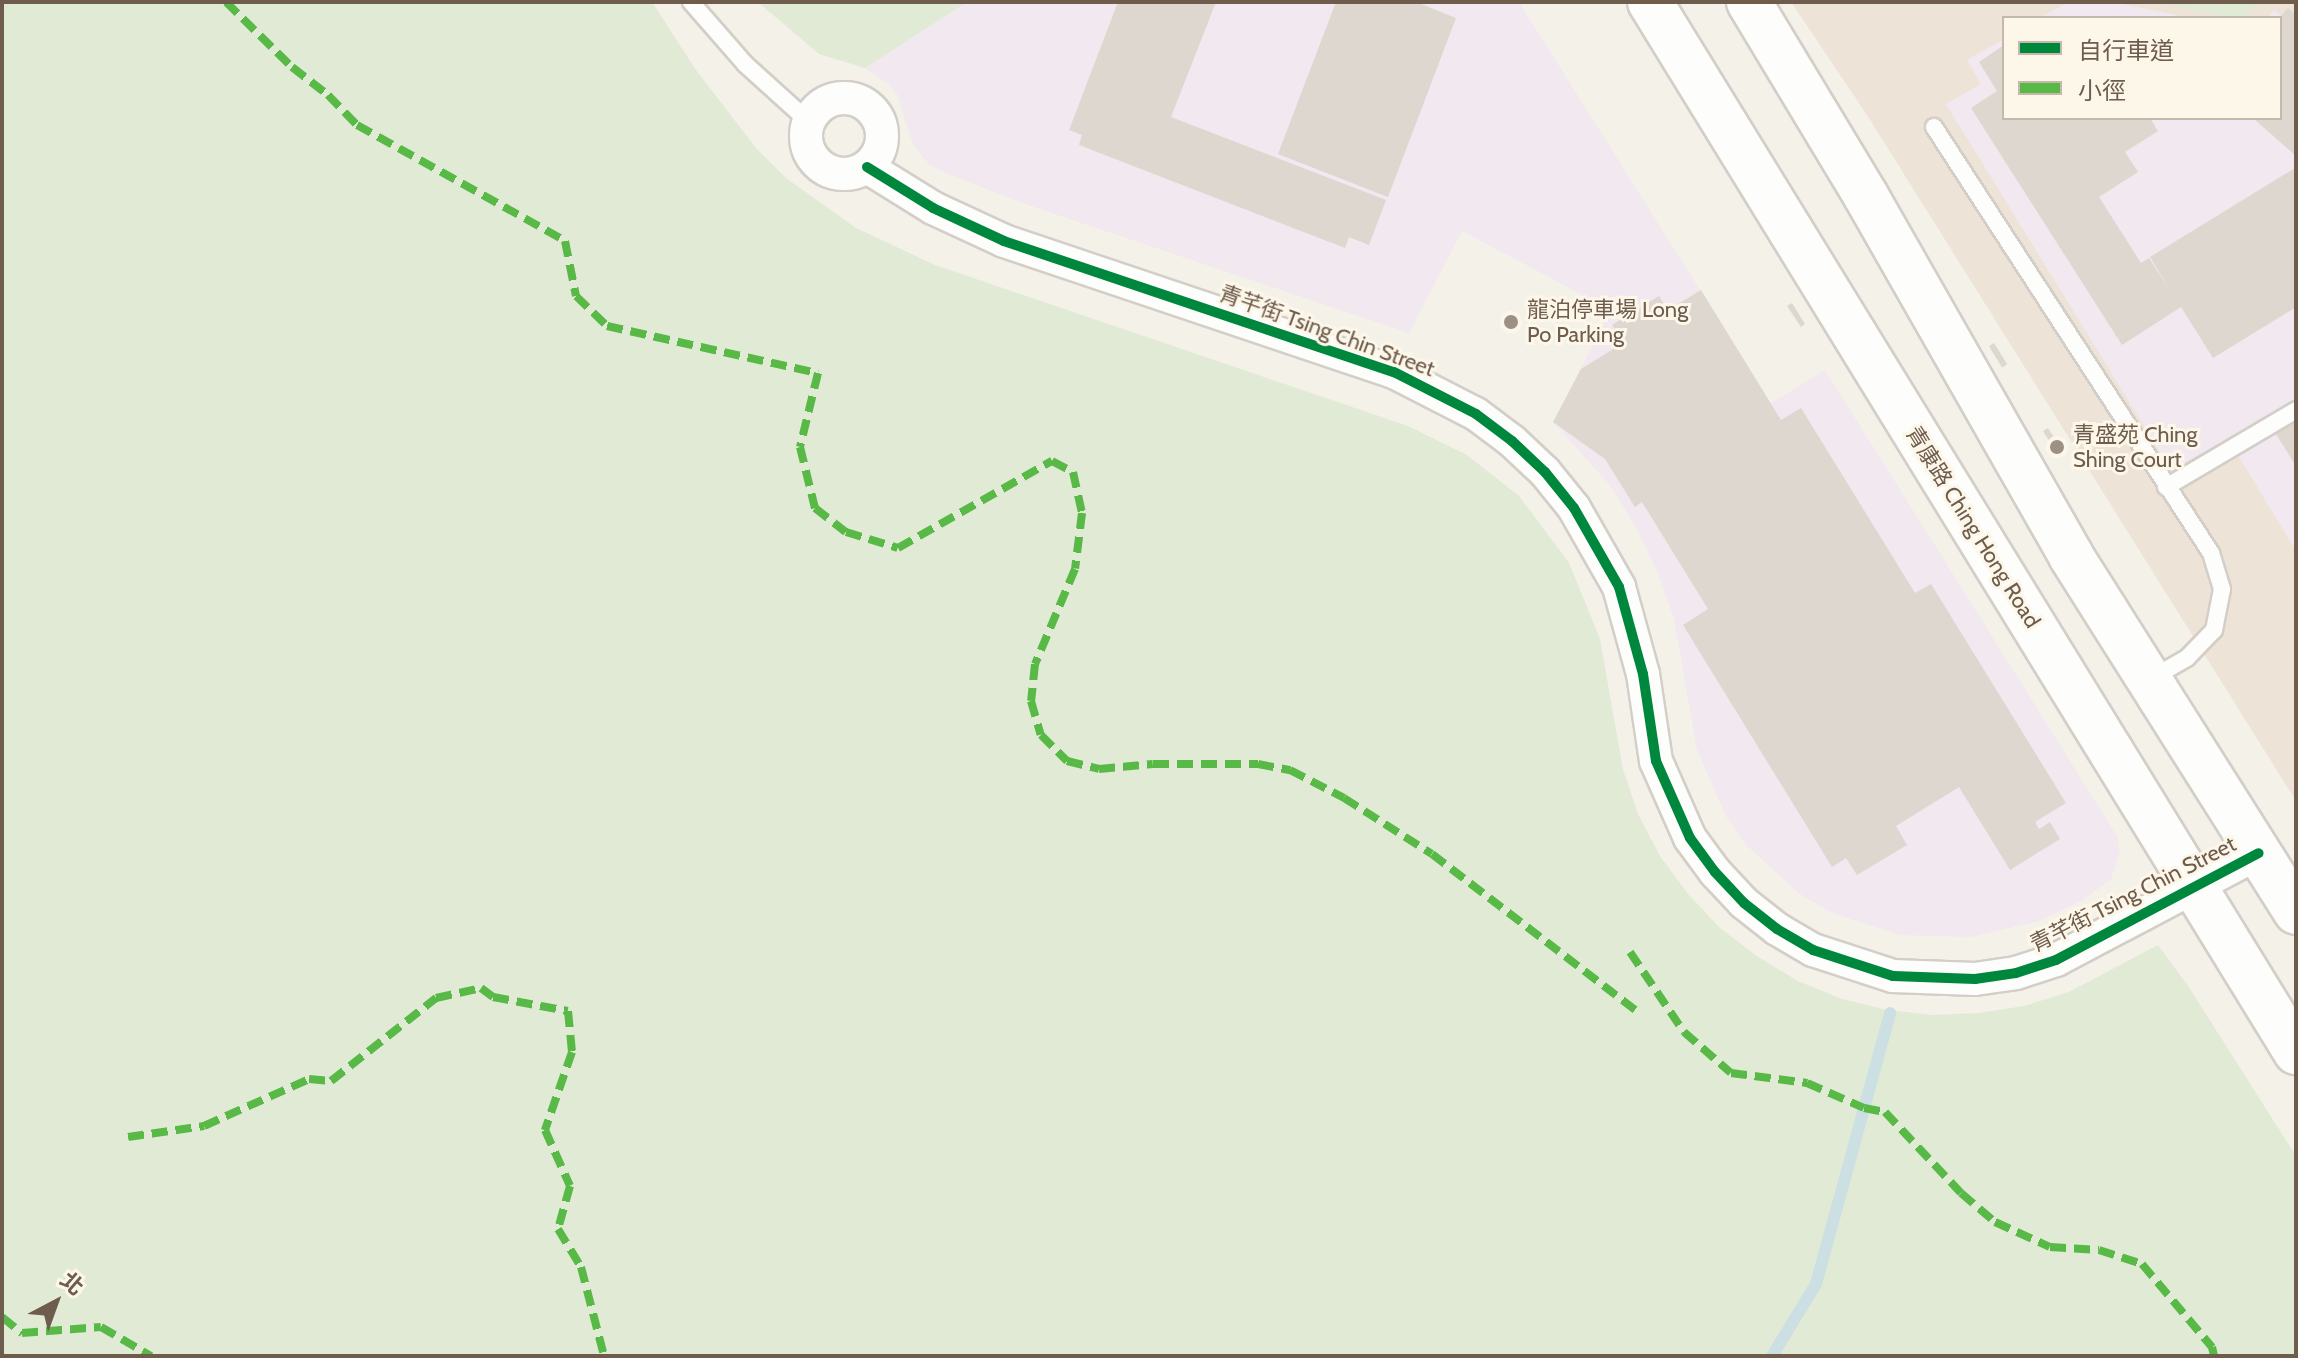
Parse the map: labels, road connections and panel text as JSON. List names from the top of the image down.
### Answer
{
  "streets": {
    "main road": ["青康路 Ching Hong Road"],
    "street": ["青芊街 Tsing Chin Street"]
  },
  "crossings": [
    ["青芊街 Tsing Chin Street", "青康路 Ching Hong Road"]
  ],
  "places": ["龍泊停車場 Long Po Parking", "青盛苑 Ching Shing Court"],
  "legend": ["自行車道", "小徑"],
  "north": "top right"
}
